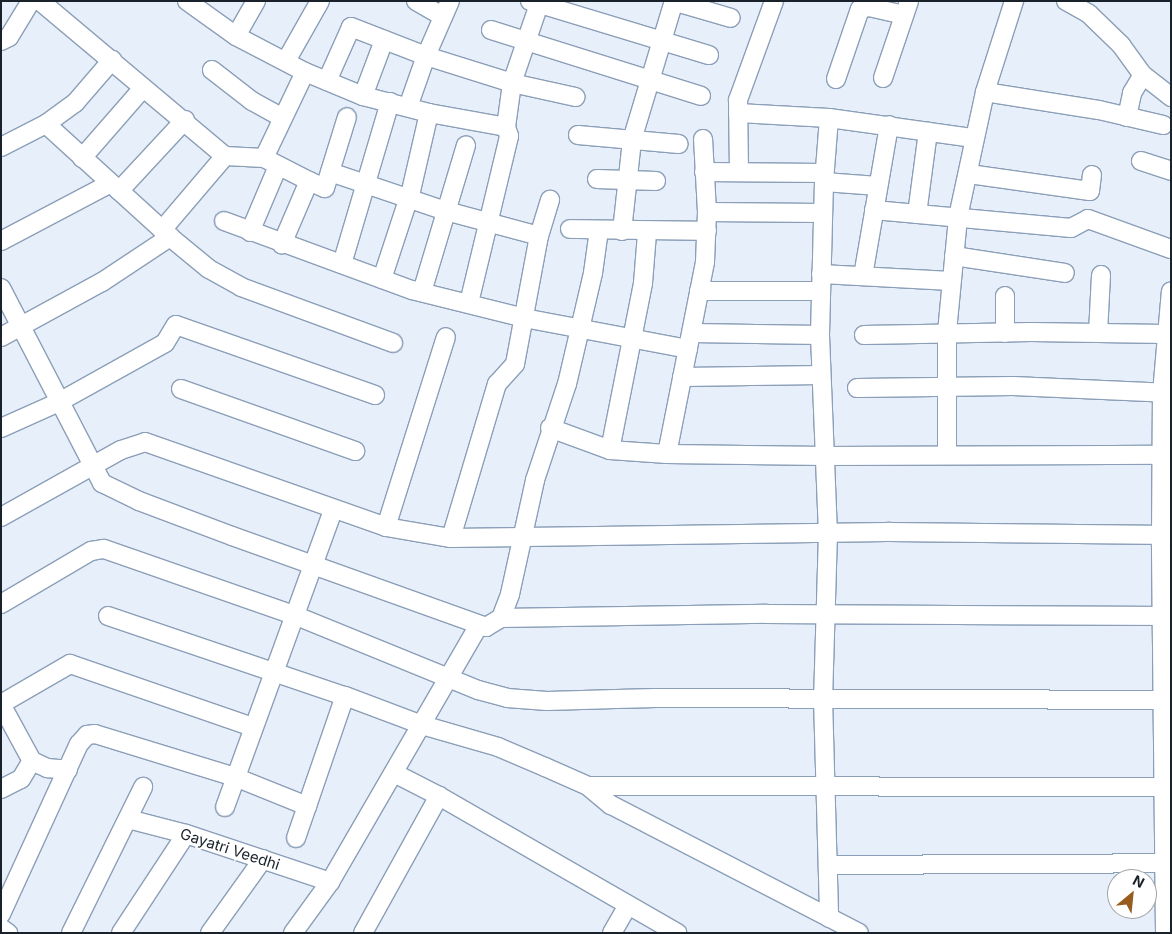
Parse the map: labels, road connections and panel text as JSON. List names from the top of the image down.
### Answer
{
  "streets": {
    "street": ["Gayatri Veedhi"]
  },
  "north": "top right"
}
